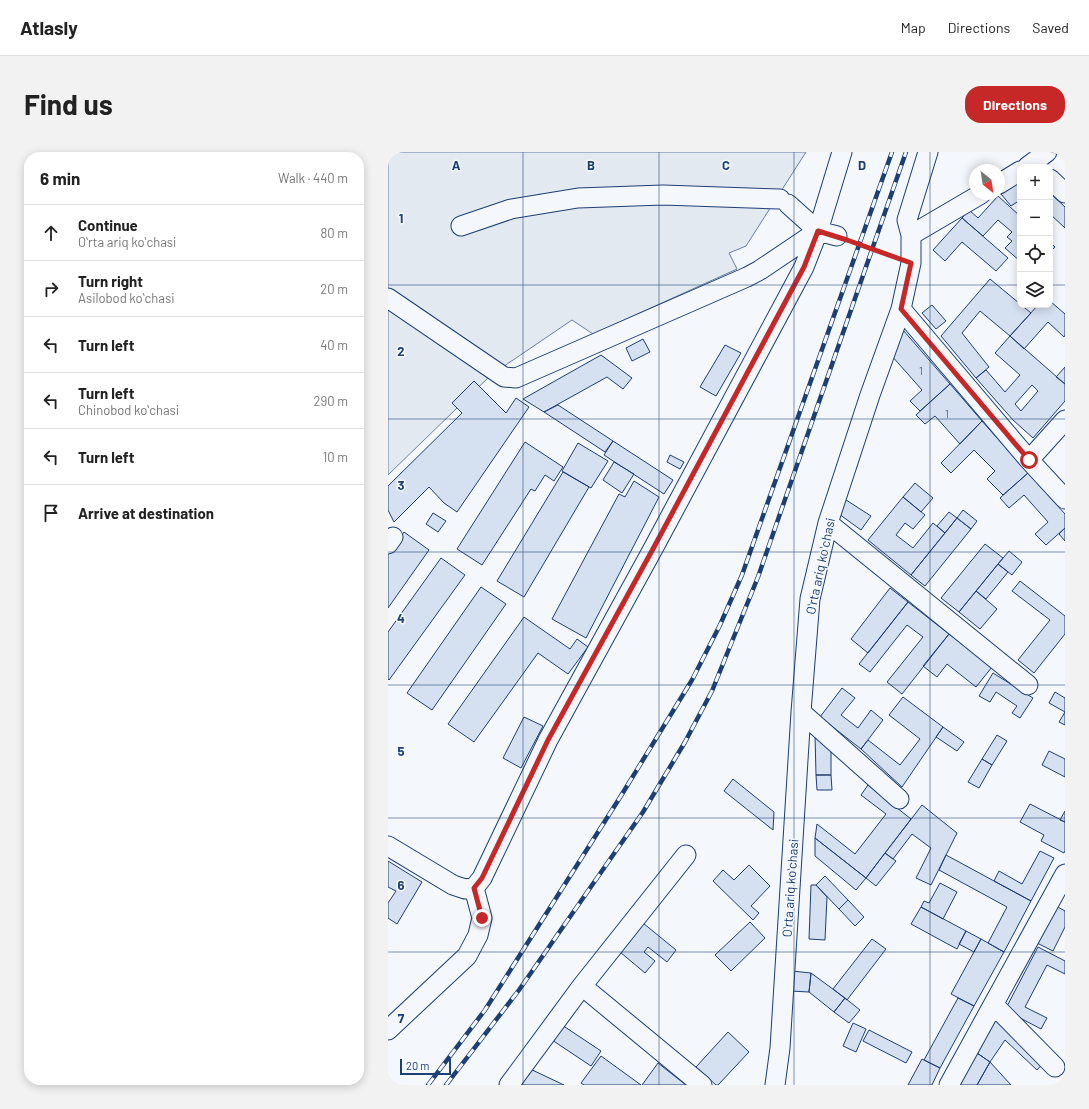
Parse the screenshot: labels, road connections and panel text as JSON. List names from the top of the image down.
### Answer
{
  "streets": {
    "street": ["Oʻrta ariq koʻchasi"]
  },
  "house_numbers": ["1", "1"],
  "scale_bar": "20 m",
  "north": "bottom right",
  "page": {
    "header": "Atlasly",
    "nav": ["Map", "Directions", "Saved"],
    "buttons": "Directions",
    "title": "Find us",
    "heading": ["6 min", "Walk · 440 m"],
    "map_buttons": ["+", "−"],
    "list": [
      ["Continue", "Oʻrta ariq koʻchasi", "80 m"],
      ["Turn right", "Asilobod koʻchasi", "20 m"],
      ["Turn left", "40 m"],
      ["Turn left", "Chinobod koʻchasi", "290 m"],
      ["Turn left", "10 m"],
      "Arrive at destination"
    ],
    "scale": "20 m"
  },
  "grid": {
    "columns": [
      "A",
      "B",
      "C",
      "D"
    ],
    "rows": [
      "1",
      "2",
      "3",
      "4",
      "5",
      "6",
      "7"
    ]
  }
}
